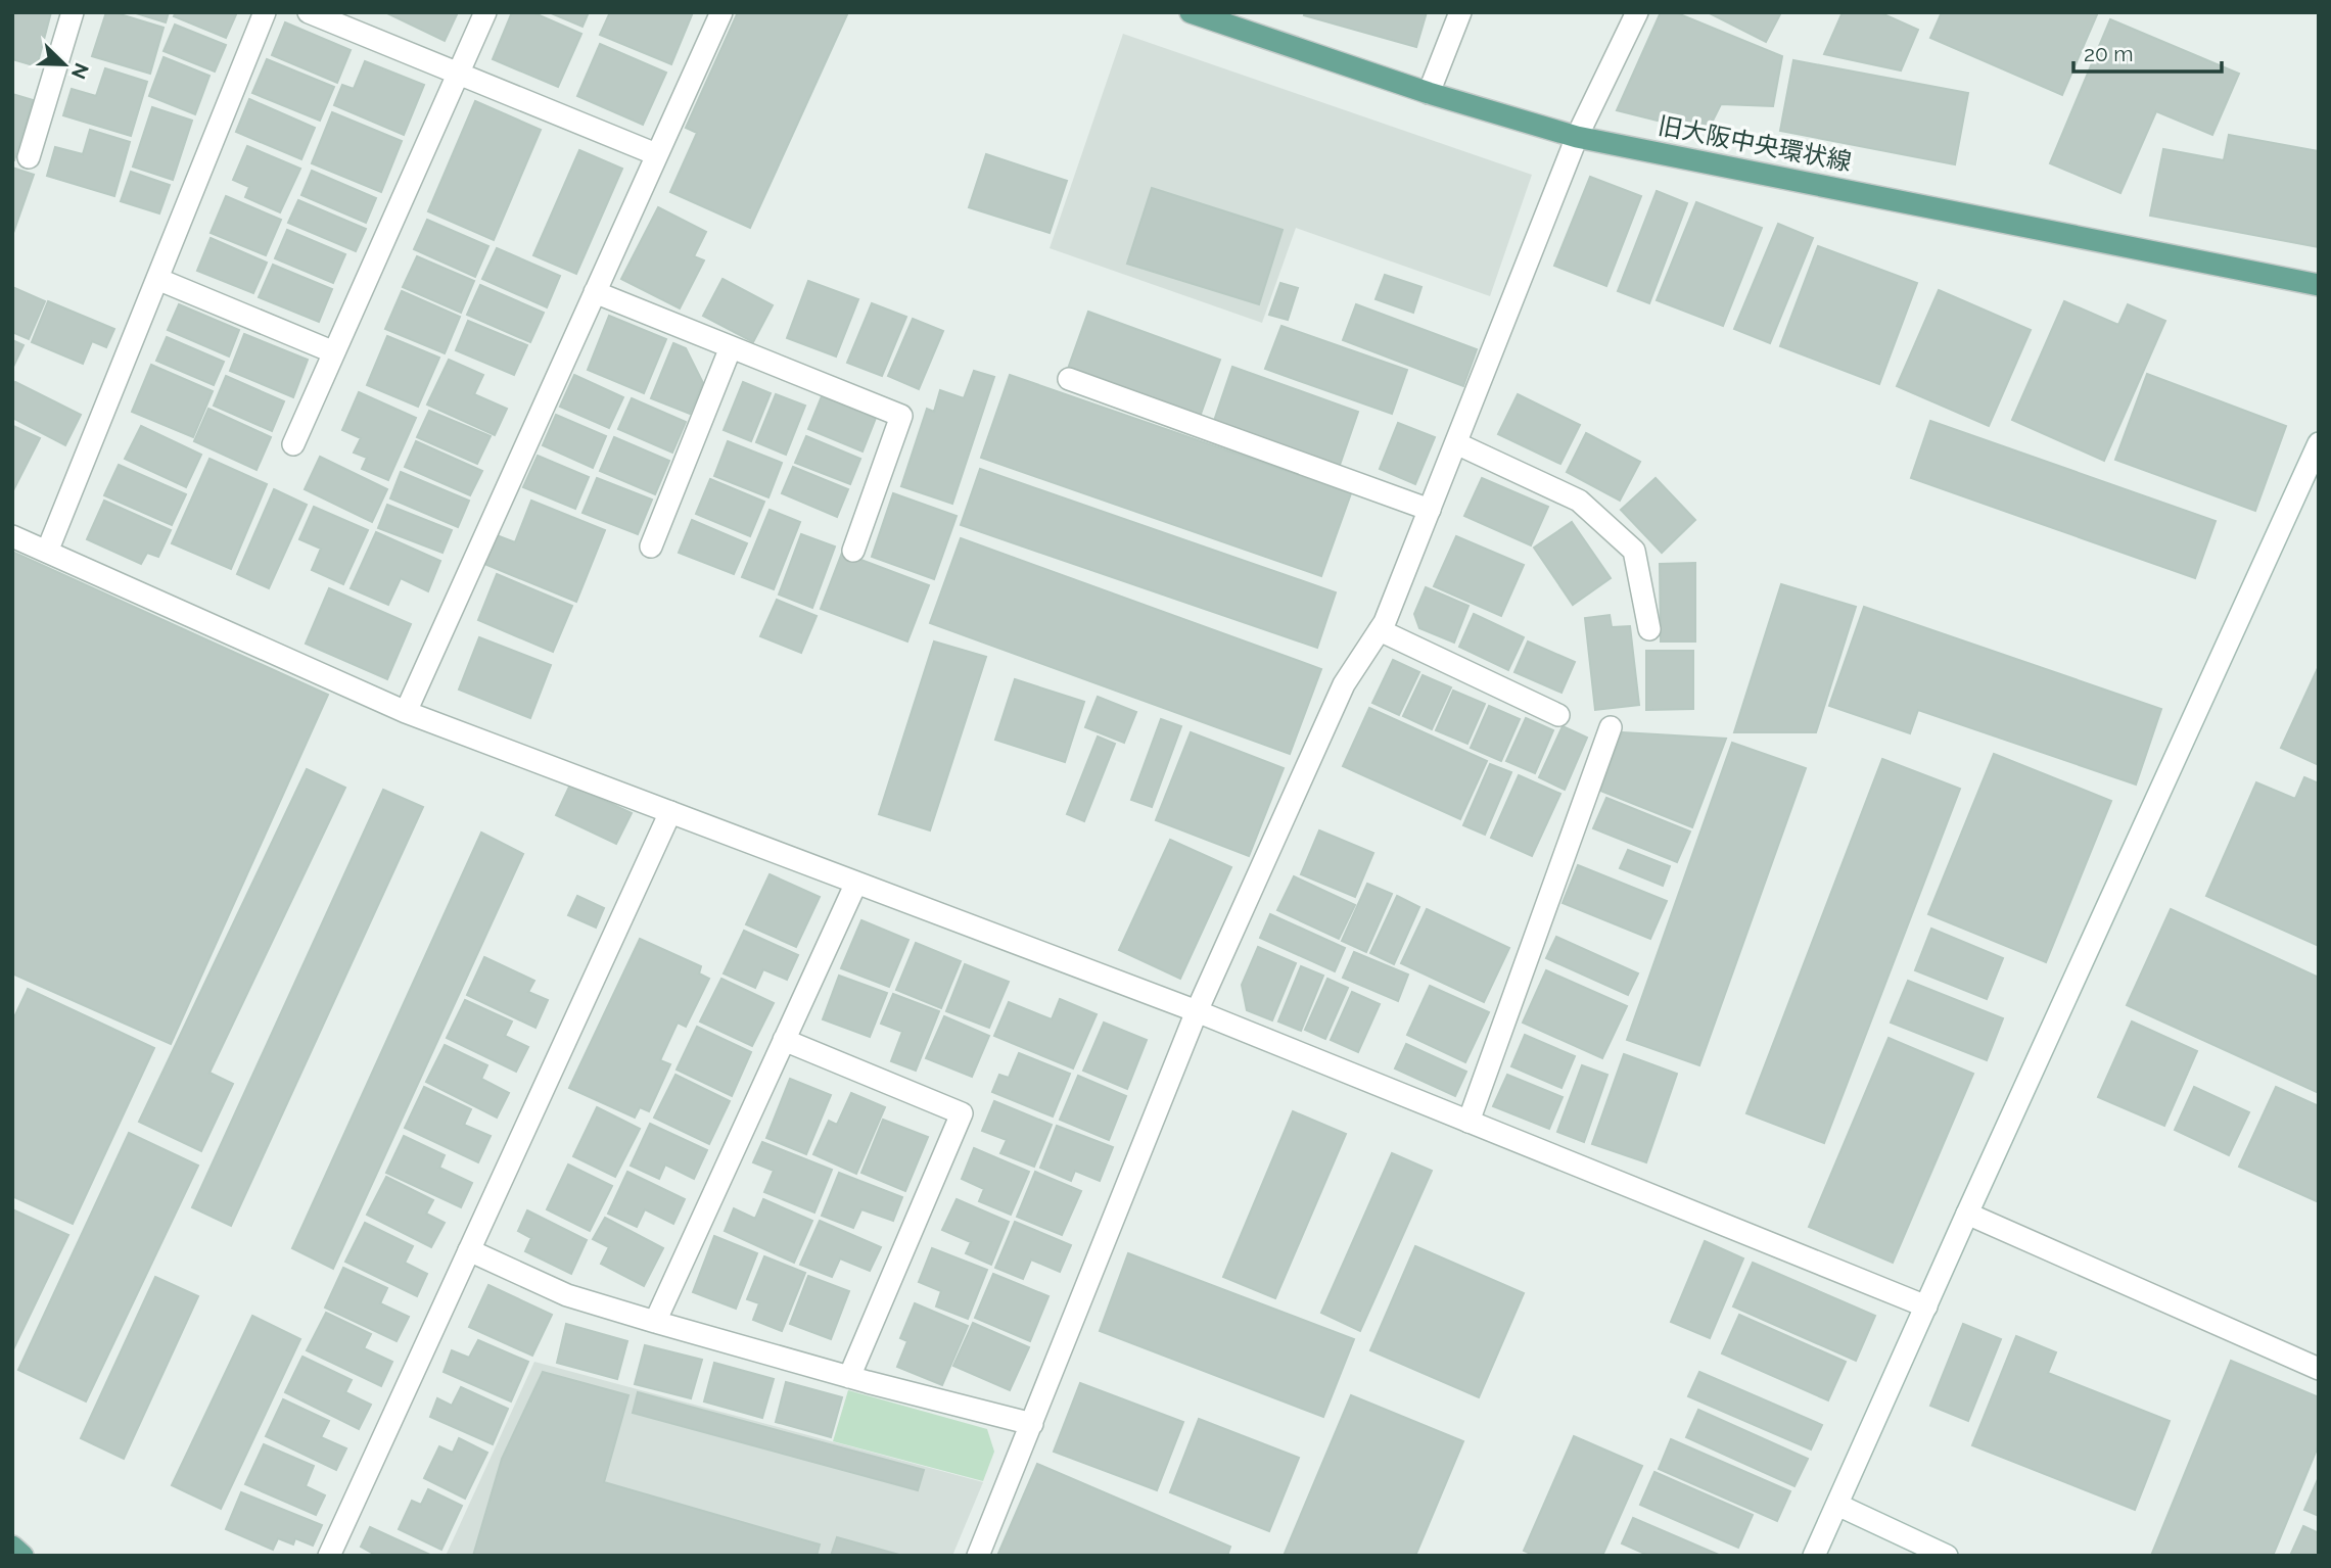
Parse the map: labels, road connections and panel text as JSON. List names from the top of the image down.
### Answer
{
  "streets": {
    "main road": ["旧大阪中央環状線"]
  },
  "scale_bar": "20 m",
  "north": "bottom right"
}
